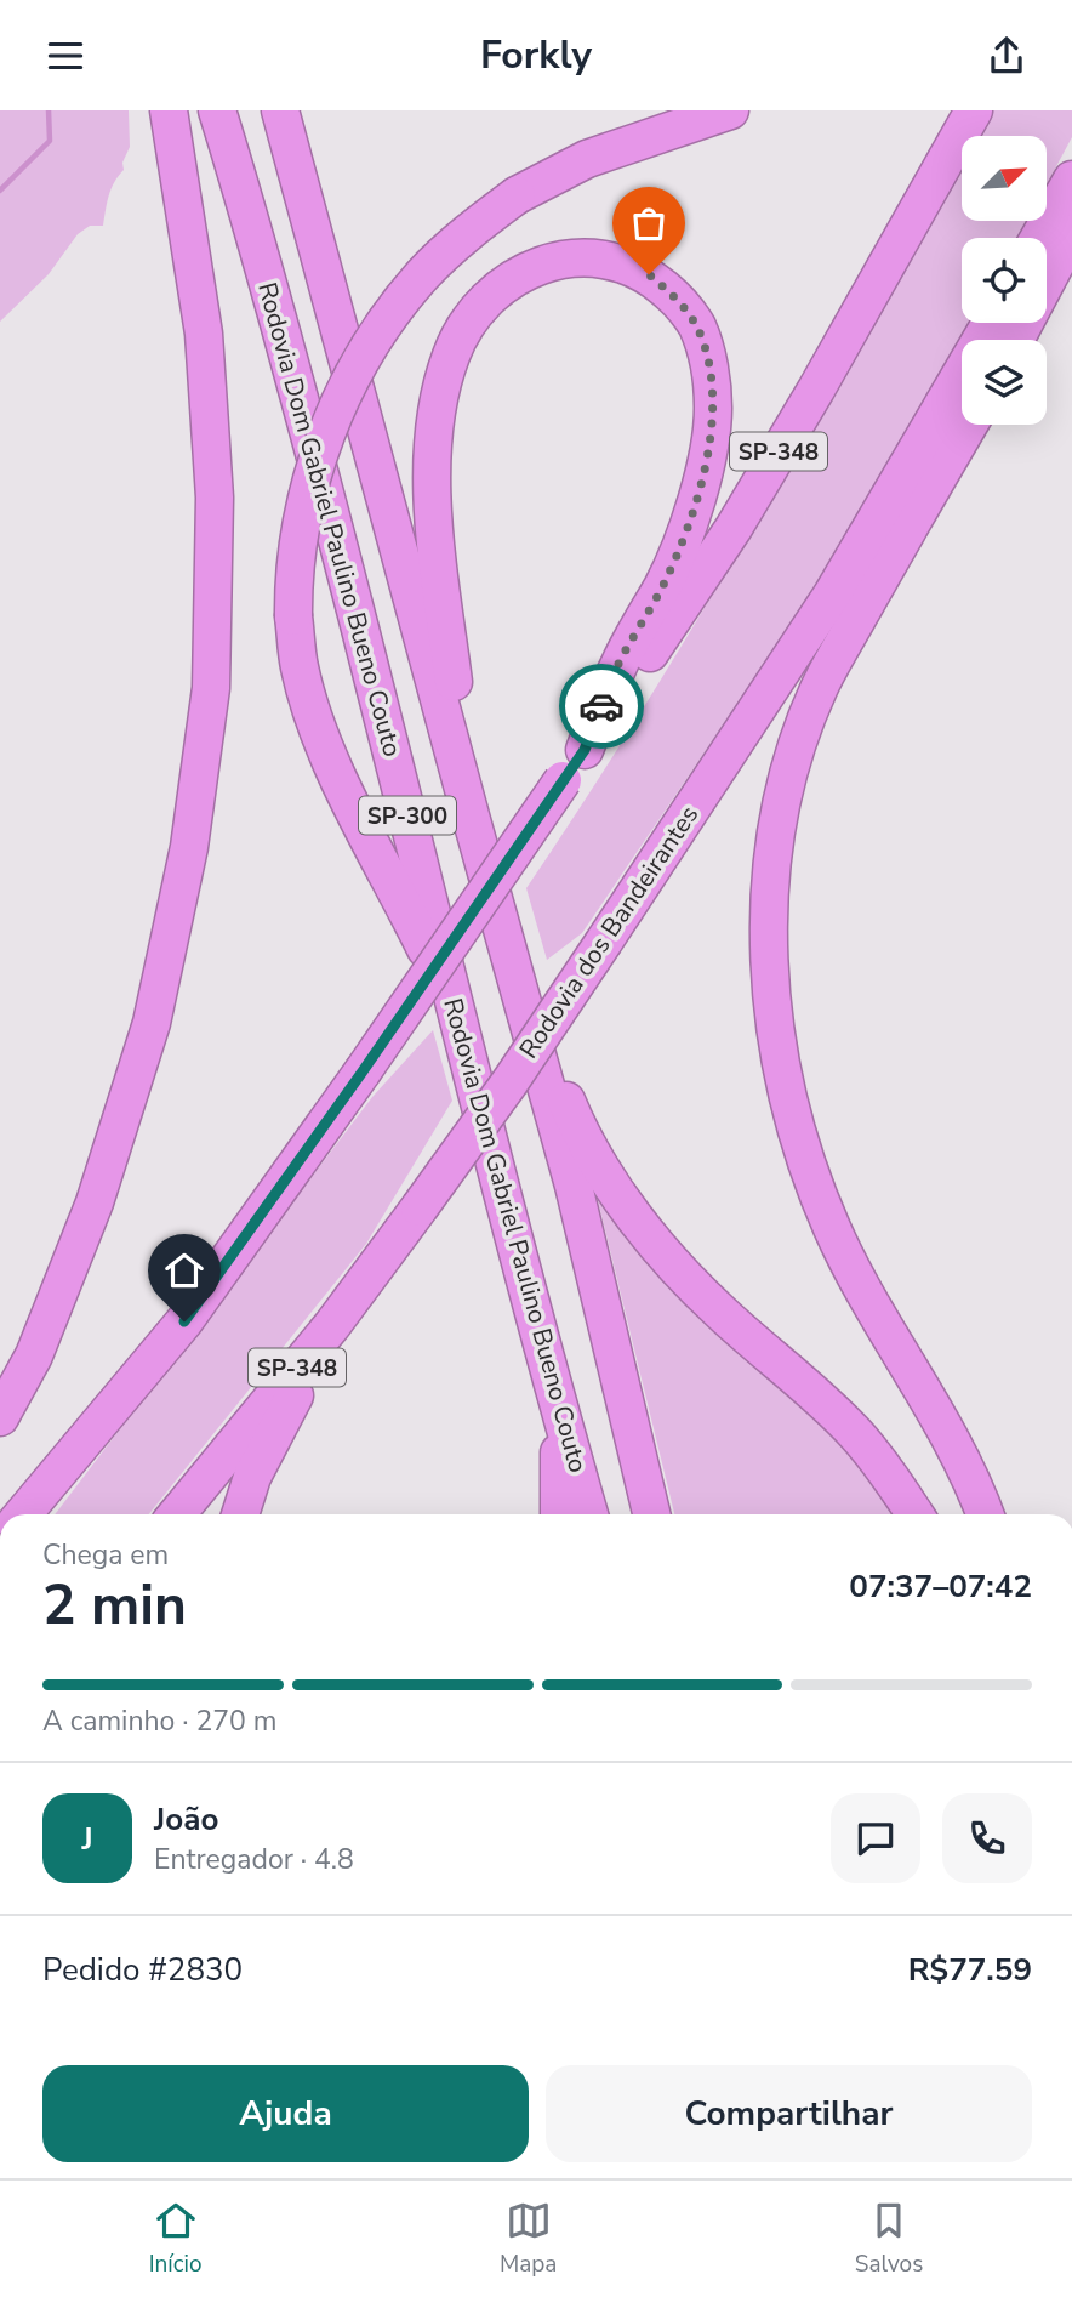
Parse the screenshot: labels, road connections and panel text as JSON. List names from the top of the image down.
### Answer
{
  "streets": {
    "highway": [
      "SP-348",
      "Rodovia Dom Gabriel Paulino Bueno Couto",
      "SP-300",
      "Rodovia dos Bandeirantes"
    ]
  },
  "north": "top right",
  "page": {
    "header": "Forkly",
    "heading": ["2 min", "Chega em", "07:37–07:42"],
    "panel": [
      "João",
      "Entregador · 4.8",
      "Pedido #2830",
      "R$77.59"
    ],
    "bar": "A caminho · 270 m",
    "round": "J",
    "buttons": ["Ajuda", "Compartilhar"],
    "tabs": ["Início", "Mapa", "Salvos"]
  }
}
